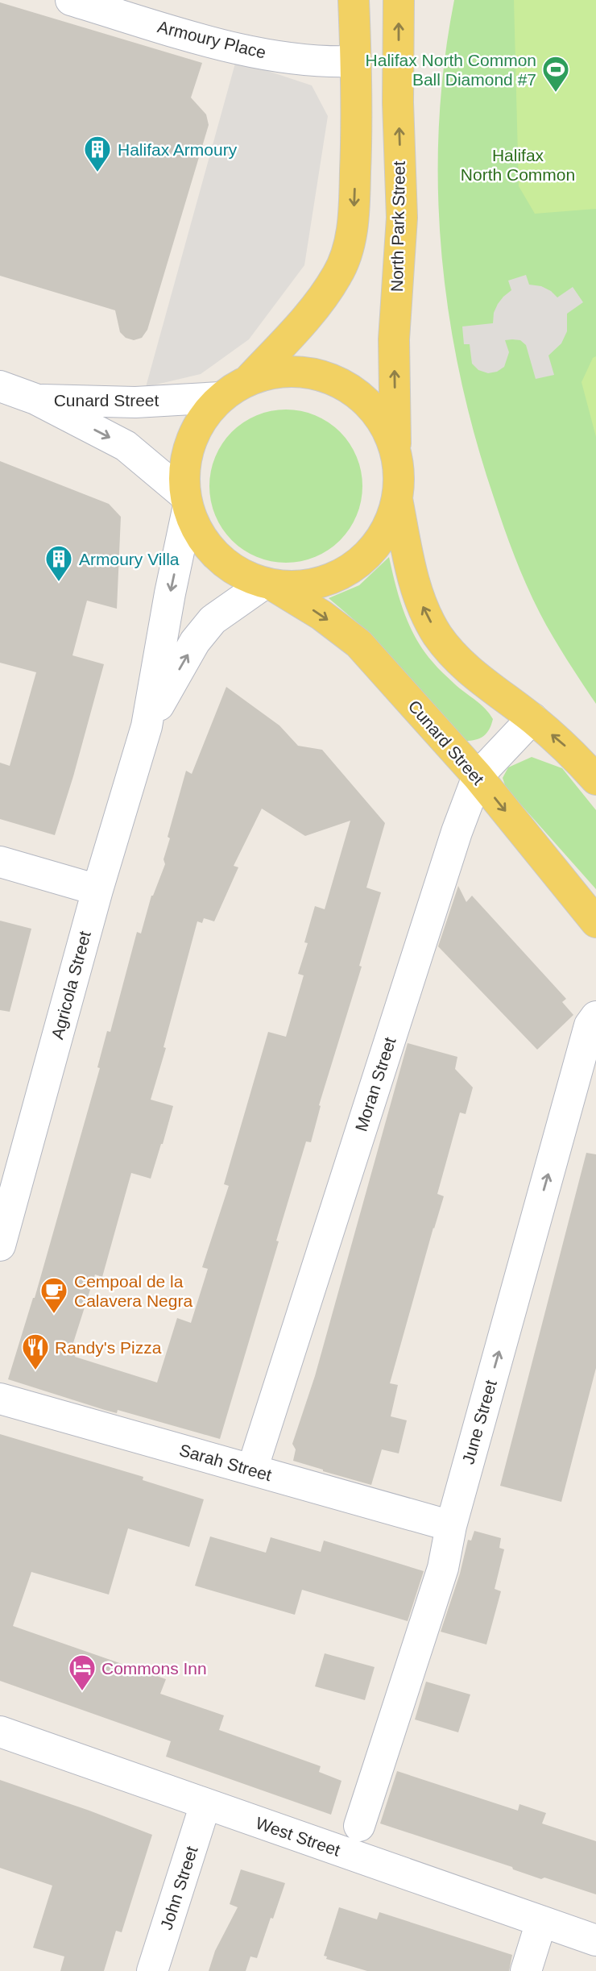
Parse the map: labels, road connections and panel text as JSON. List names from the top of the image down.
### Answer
{
  "streets": {
    "main road": ["North Park Street", "Cunard Street"],
    "street": [
      "Armoury Place",
      "Agricola Street",
      "Moran Street",
      "June Street",
      "Sarah Street",
      "West Street",
      "John Street"
    ]
  },
  "crossings": [
    ["Cunard Street", "Agricola Street"],
    ["Cunard Street", "Moran Street"],
    ["Moran Street", "Sarah Street"],
    ["June Street", "Sarah Street"],
    ["West Street", "John Street"]
  ],
  "one_way": ["Cunard Street", "June Street"],
  "parks": ["Halifax North Common"],
  "places": {
    "sports": ["Halifax North Common Ball Diamond #7"],
    "building": ["Halifax Armoury", "Armoury Villa"],
    "cafe": ["Cempoal de la Calavera Negra"],
    "restaurant": ["Randy's Pizza"],
    "hotel": ["Commons Inn"]
  }
}
